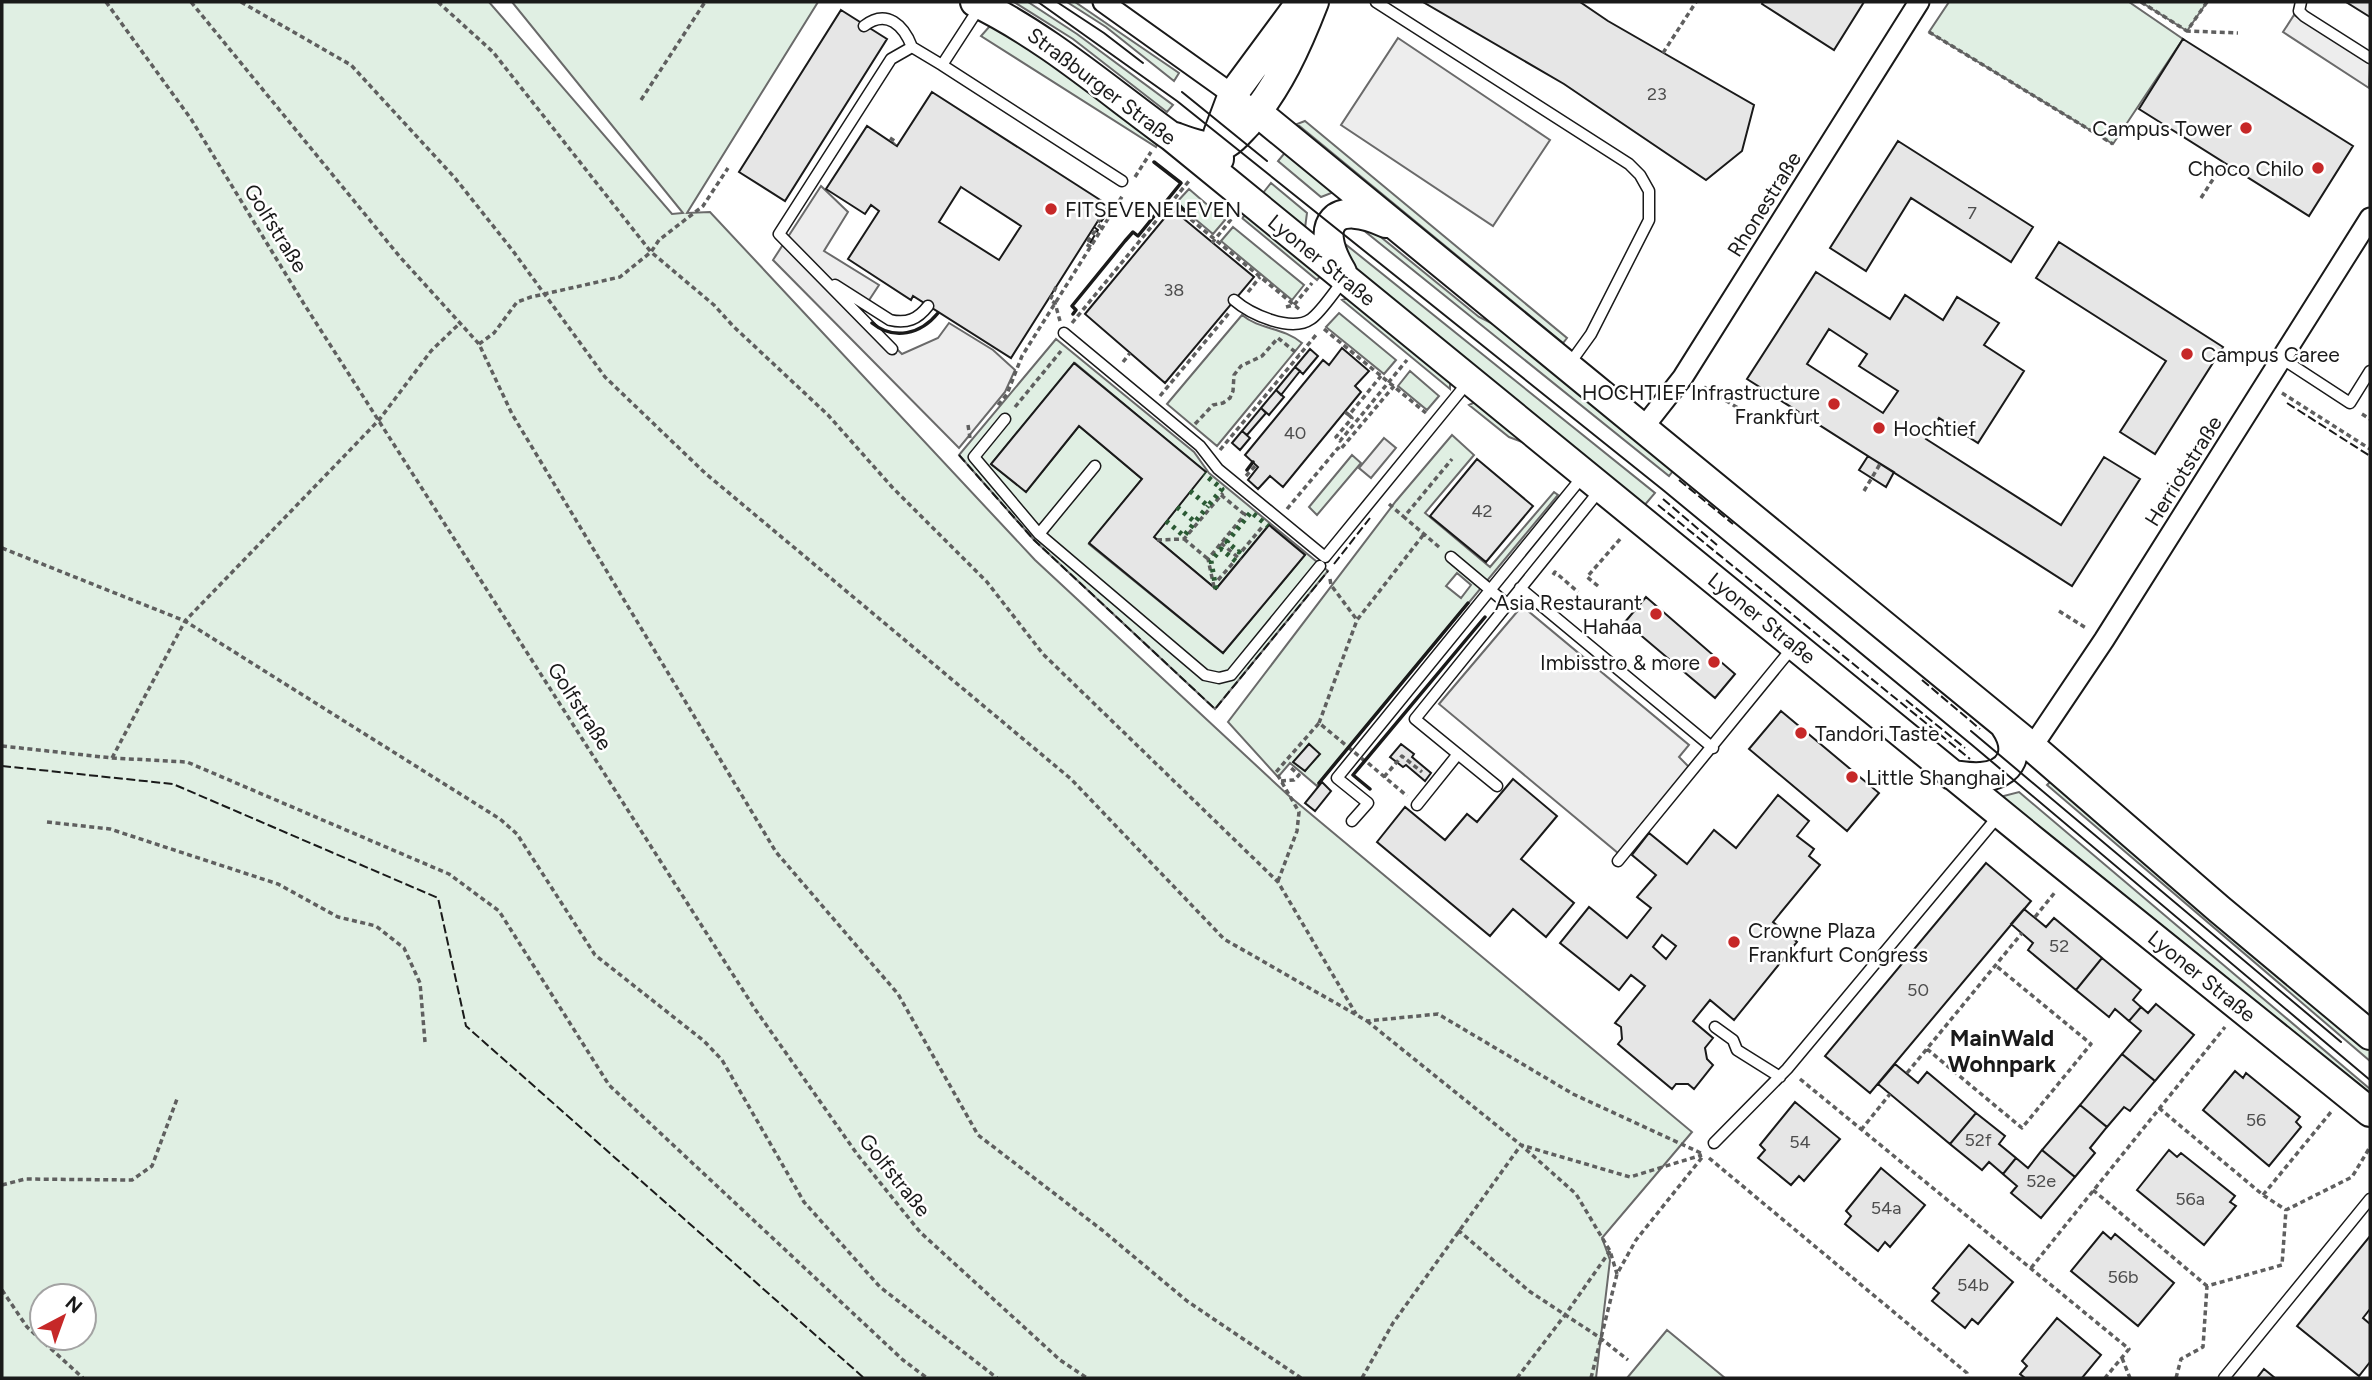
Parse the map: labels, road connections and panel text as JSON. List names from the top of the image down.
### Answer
{
  "streets": {
    "main road": ["Straßburger Straße", "Lyoner Straße"],
    "street": ["Rhonestraße", "Herriotstraße"],
    "path": ["Golfstraße"]
  },
  "crossings": [
    ["Straßburger Straße", "Lyoner Straße"]
  ],
  "districts": ["MainWald Wohnpark"],
  "places": [
    "Campus Tower",
    "Choco Chilo",
    "FITSEVENELEVEN",
    "Campus Caree",
    "HOCHTIEF Infrastructure Frankfurt",
    "Hochtief",
    "Asia Restaurant Hahaa",
    "Imbisstro & more",
    "Tandori Taste",
    "Little Shanghai",
    "Crowne Plaza Frankfurt Congress"
  ],
  "house_numbers": [
    "23",
    "7",
    "38",
    "40",
    "42",
    "52",
    "50",
    "56",
    "52f",
    "54",
    "52e",
    "56a",
    "54a",
    "56b",
    "54b"
  ],
  "north": "top right"
}
